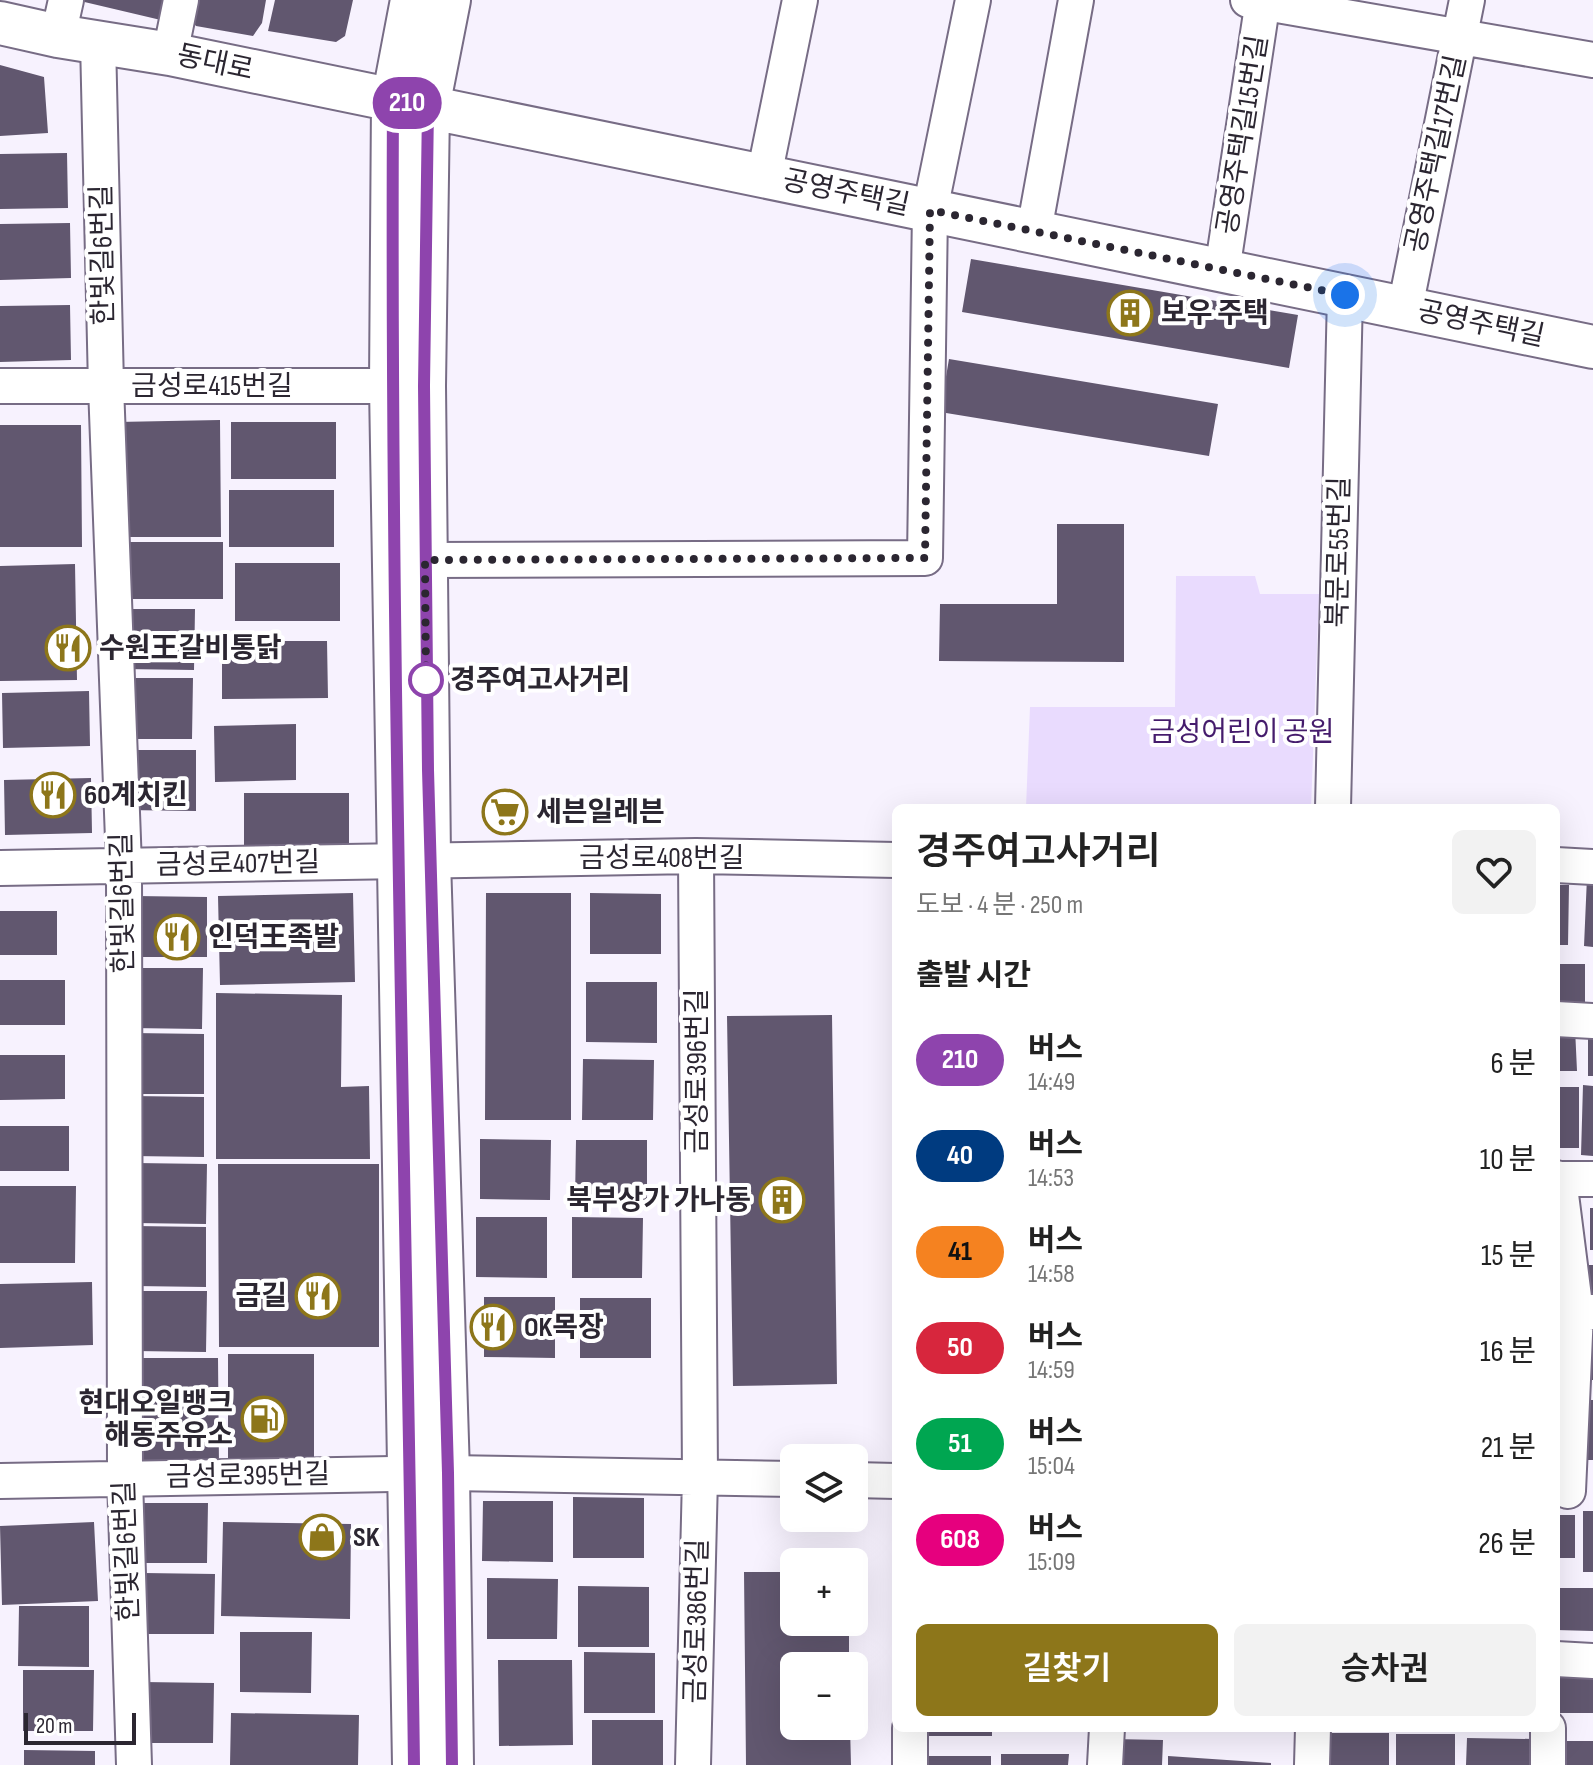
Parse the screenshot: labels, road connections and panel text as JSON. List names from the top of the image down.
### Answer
{
  "streets": {
    "street": [
      "동대로",
      "공영주택길15번길",
      "공영주택길17번길",
      "공영주택길",
      "한빛길6번길",
      "금성로415번길",
      "북문로55번길",
      "금성로408번길",
      "금성로407번길",
      "금성로396번길",
      "금성로395번길",
      "금성로386번길"
    ]
  },
  "crossings": [
    ["동대로", "공영주택길"],
    ["동대로", "한빛길6번길"],
    ["공영주택길15번길", "공영주택길"],
    ["공영주택길17번길", "공영주택길"],
    ["공영주택길", "북문로55번길"],
    ["한빛길6번길", "금성로415번길"],
    ["한빛길6번길", "금성로407번길"],
    ["한빛길6번길", "금성로395번길"],
    ["금성로408번길", "금성로407번길"],
    ["금성로408번길", "금성로396번길"],
    ["금성로396번길", "금성로386번길"]
  ],
  "parks": ["금성어린이 공원"],
  "places": {
    "building": ["보우 주택", "북부상가 가나동"],
    "restaurant": [
      "수원王갈비통닭",
      "60계치킨",
      "인덕王족발",
      "금길",
      "OK목장"
    ],
    "other": ["경주여고사거리"],
    "supermarket": ["세븐일레븐"],
    "fuel station": ["현대오일뱅크 해동주유소"],
    "shop": ["SK"]
  },
  "lines": ["bus line 210"],
  "scale_bar": "20 m",
  "page": {
    "on_map": "210",
    "heading": [
      ["경주여고사거리", "도보 · 4 분 · 250 m"],
      "출발 시간"
    ],
    "list": [
      {
        "mark": "210",
        "name": "버스",
        "note": "14:49",
        "value": "6 분"
      },
      {
        "mark": "40",
        "name": "버스",
        "note": "14:53",
        "value": "10 분"
      },
      {
        "mark": "41",
        "name": "버스",
        "note": "14:58",
        "value": "15 분"
      },
      {
        "mark": "50",
        "name": "버스",
        "note": "14:59",
        "value": "16 분"
      },
      {
        "mark": "51",
        "name": "버스",
        "note": "15:04",
        "value": "21 분"
      },
      {
        "mark": "608",
        "name": "버스",
        "note": "15:09",
        "value": "26 분"
      }
    ],
    "map_buttons": ["+", "−"],
    "buttons": ["길찾기", "승차권"],
    "scale": "20 m"
  }
}
